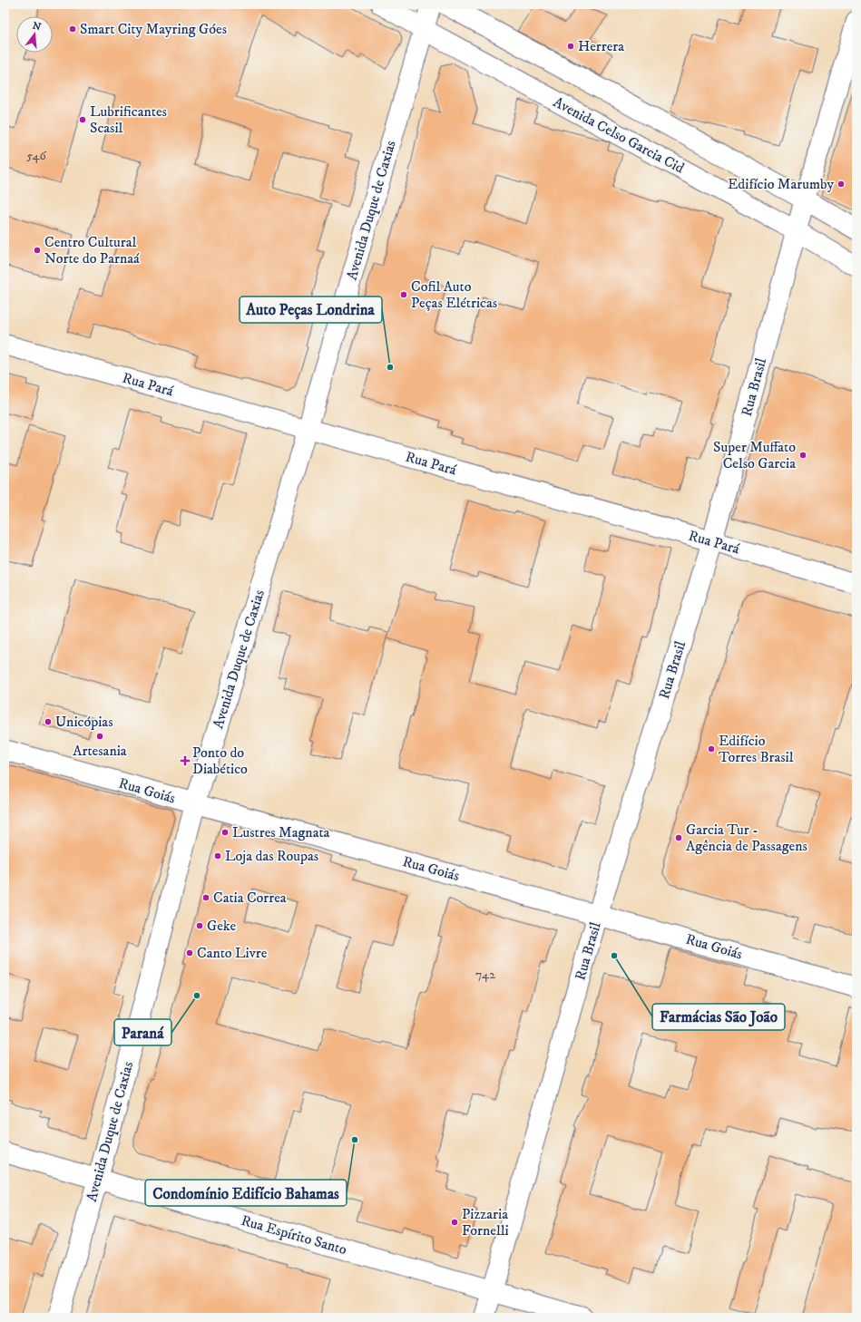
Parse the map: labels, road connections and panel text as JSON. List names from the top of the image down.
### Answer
{
  "streets": {
    "main road": [
      "Avenida Celso Garcia Cid",
      "Avenida Duque de Caxias",
      "Rua Pará",
      "Rua Brasil",
      "Rua Goiás",
      "Rua Espírito Santo"
    ]
  },
  "crossings": [
    ["Avenida Celso Garcia Cid", "Avenida Duque de Caxias"],
    ["Avenida Celso Garcia Cid", "Rua Brasil"],
    ["Avenida Duque de Caxias", "Rua Pará"],
    ["Avenida Duque de Caxias", "Rua Goiás"],
    ["Avenida Duque de Caxias", "Rua Espírito Santo"],
    ["Rua Pará", "Rua Brasil"],
    ["Rua Brasil", "Rua Goiás"],
    ["Rua Brasil", "Rua Espírito Santo"]
  ],
  "places": {
    "other": [
      "Smart City Mayring Góes",
      "Herrera",
      "Lubrificantes Scasil",
      "Edifício Marumby",
      "Centro Cultural Norte do Parnaá",
      "Cofil Auto Peças Elétricas",
      "Auto Peças Londrina",
      "Super Muffato Celso Garcia",
      "Unicópias",
      "Artesania",
      "Edifício Torres Brasil",
      "Lustres Magnata",
      "Garcia Tur - Agência de Passagens",
      "Loja das Roupas",
      "Catia Correa",
      "Geke",
      "Canto Livre",
      "Farmácias São João",
      "Paraná",
      "Condomínio Edifício Bahamas",
      "Pizzaria Fornelli"
    ],
    "health": ["Ponto do Diabético"]
  },
  "house_numbers": ["546", "742"],
  "north": "top"
}
